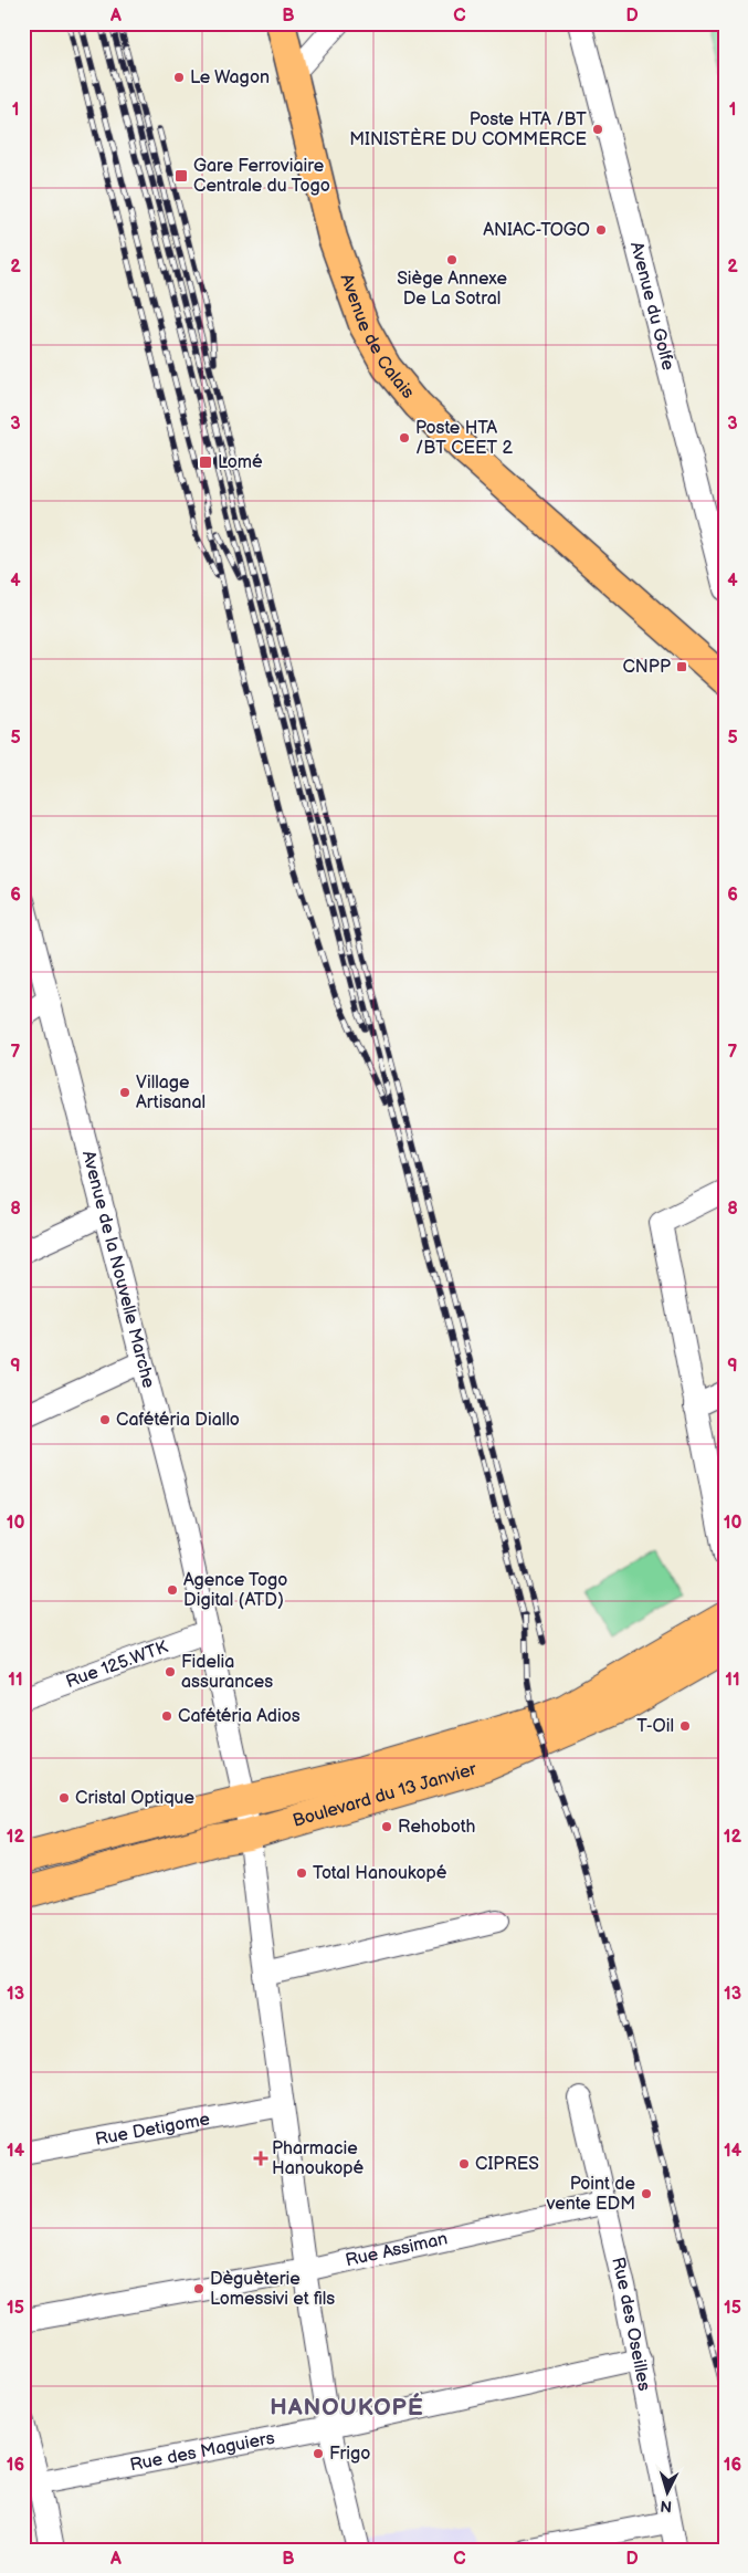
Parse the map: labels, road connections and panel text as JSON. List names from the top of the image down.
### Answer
{
  "streets": {
    "highway": ["Boulevard du 13 Janvier"],
    "main road": ["Avenue de Calais"],
    "street": [
      "Avenue du Golfe",
      "Avenue de la Nouvelle Marche",
      "Rue 125.WTK",
      "Rue Detigome",
      "Rue Assiman",
      "Rue des Oseilles",
      "Rue des Maguiers"
    ]
  },
  "crossings": [
    ["Avenue de la Nouvelle Marche", "Rue 125.WTK"],
    ["Avenue de la Nouvelle Marche", "Boulevard du 13 Janvier"],
    ["Avenue de la Nouvelle Marche", "Rue Detigome"],
    ["Avenue de la Nouvelle Marche", "Rue Assiman"],
    ["Avenue de la Nouvelle Marche", "Rue des Maguiers"],
    ["Rue Assiman", "Rue des Oseilles"],
    ["Rue des Oseilles", "Rue des Maguiers"]
  ],
  "districts": ["HANOUKOPÉ"],
  "places": {
    "other": [
      "Le Wagon",
      "Poste HTA /BT MINISTÈRE DU COMMERCE",
      "ANIAC-TOGO",
      "Siège Annexe De La Sotral",
      "Poste HTA /BT CEET 2",
      "Village Artisanal",
      "Cafétéria Diallo",
      "Agence Togo Digital (ATD)",
      "Fidelia assurances",
      "Cafétéria Adios",
      "T-Oil",
      "Cristal Optique",
      "Rehoboth",
      "Total Hanoukopé",
      "CIPRES",
      "Point de vente EDM",
      "Dèguèterie Lomessivi et fils",
      "Frigo"
    ],
    "transit": ["Gare Ferroviaire Centrale du Togo", "Lomé", "CNPP"],
    "health": ["Pharmacie Hanoukopé"]
  },
  "north": "bottom",
  "grid": {
    "columns": [
      "A",
      "B",
      "C",
      "D"
    ],
    "rows": [
      "1",
      "2",
      "3",
      "4",
      "5",
      "6",
      "7",
      "8",
      "9",
      "10",
      "11",
      "12",
      "13",
      "14",
      "15",
      "16"
    ]
  }
}
